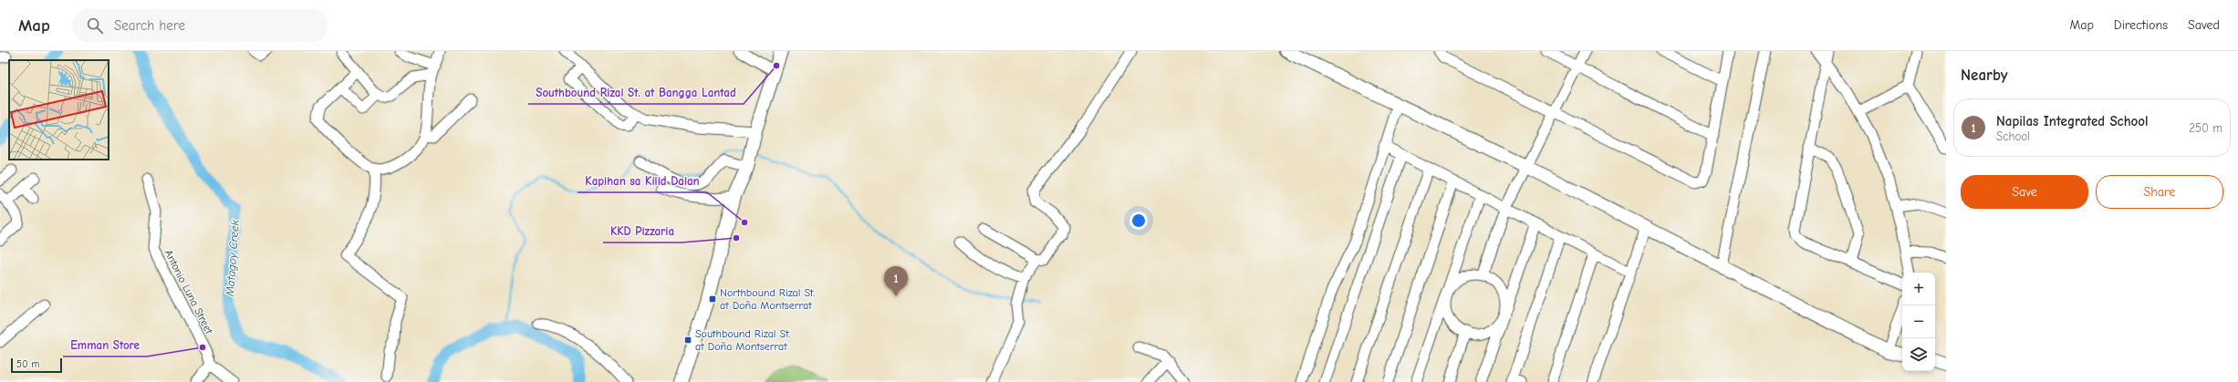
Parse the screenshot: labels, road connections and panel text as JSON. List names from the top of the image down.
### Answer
{
  "streets": {
    "street": ["Antonio Luna Street"]
  },
  "water": ["Matagoy Creek"],
  "places": {
    "other": [
      "Southbound Rizal St. at Bangga Lantad",
      "Kapihan sa Kilid Dalan",
      "KKD Pizzaria",
      "Emman Store"
    ],
    "transit": ["Northbound Rizal St. at Doña Montserrat", "Southbound Rizal St. at Doña Montserrat"]
  },
  "scale_bar": "50 m",
  "page": {
    "header": "Map",
    "search": "Search here",
    "nav": ["Map", "Directions", "Saved"],
    "heading": "Nearby",
    "list": [
      {
        "mark": "1",
        "name": "Napilas Integrated School",
        "note": "School",
        "value": "250 m"
      }
    ],
    "buttons": ["Save", "Share"],
    "pins": "1",
    "map_buttons": ["+", "−"],
    "scale": "50 m"
  }
}
